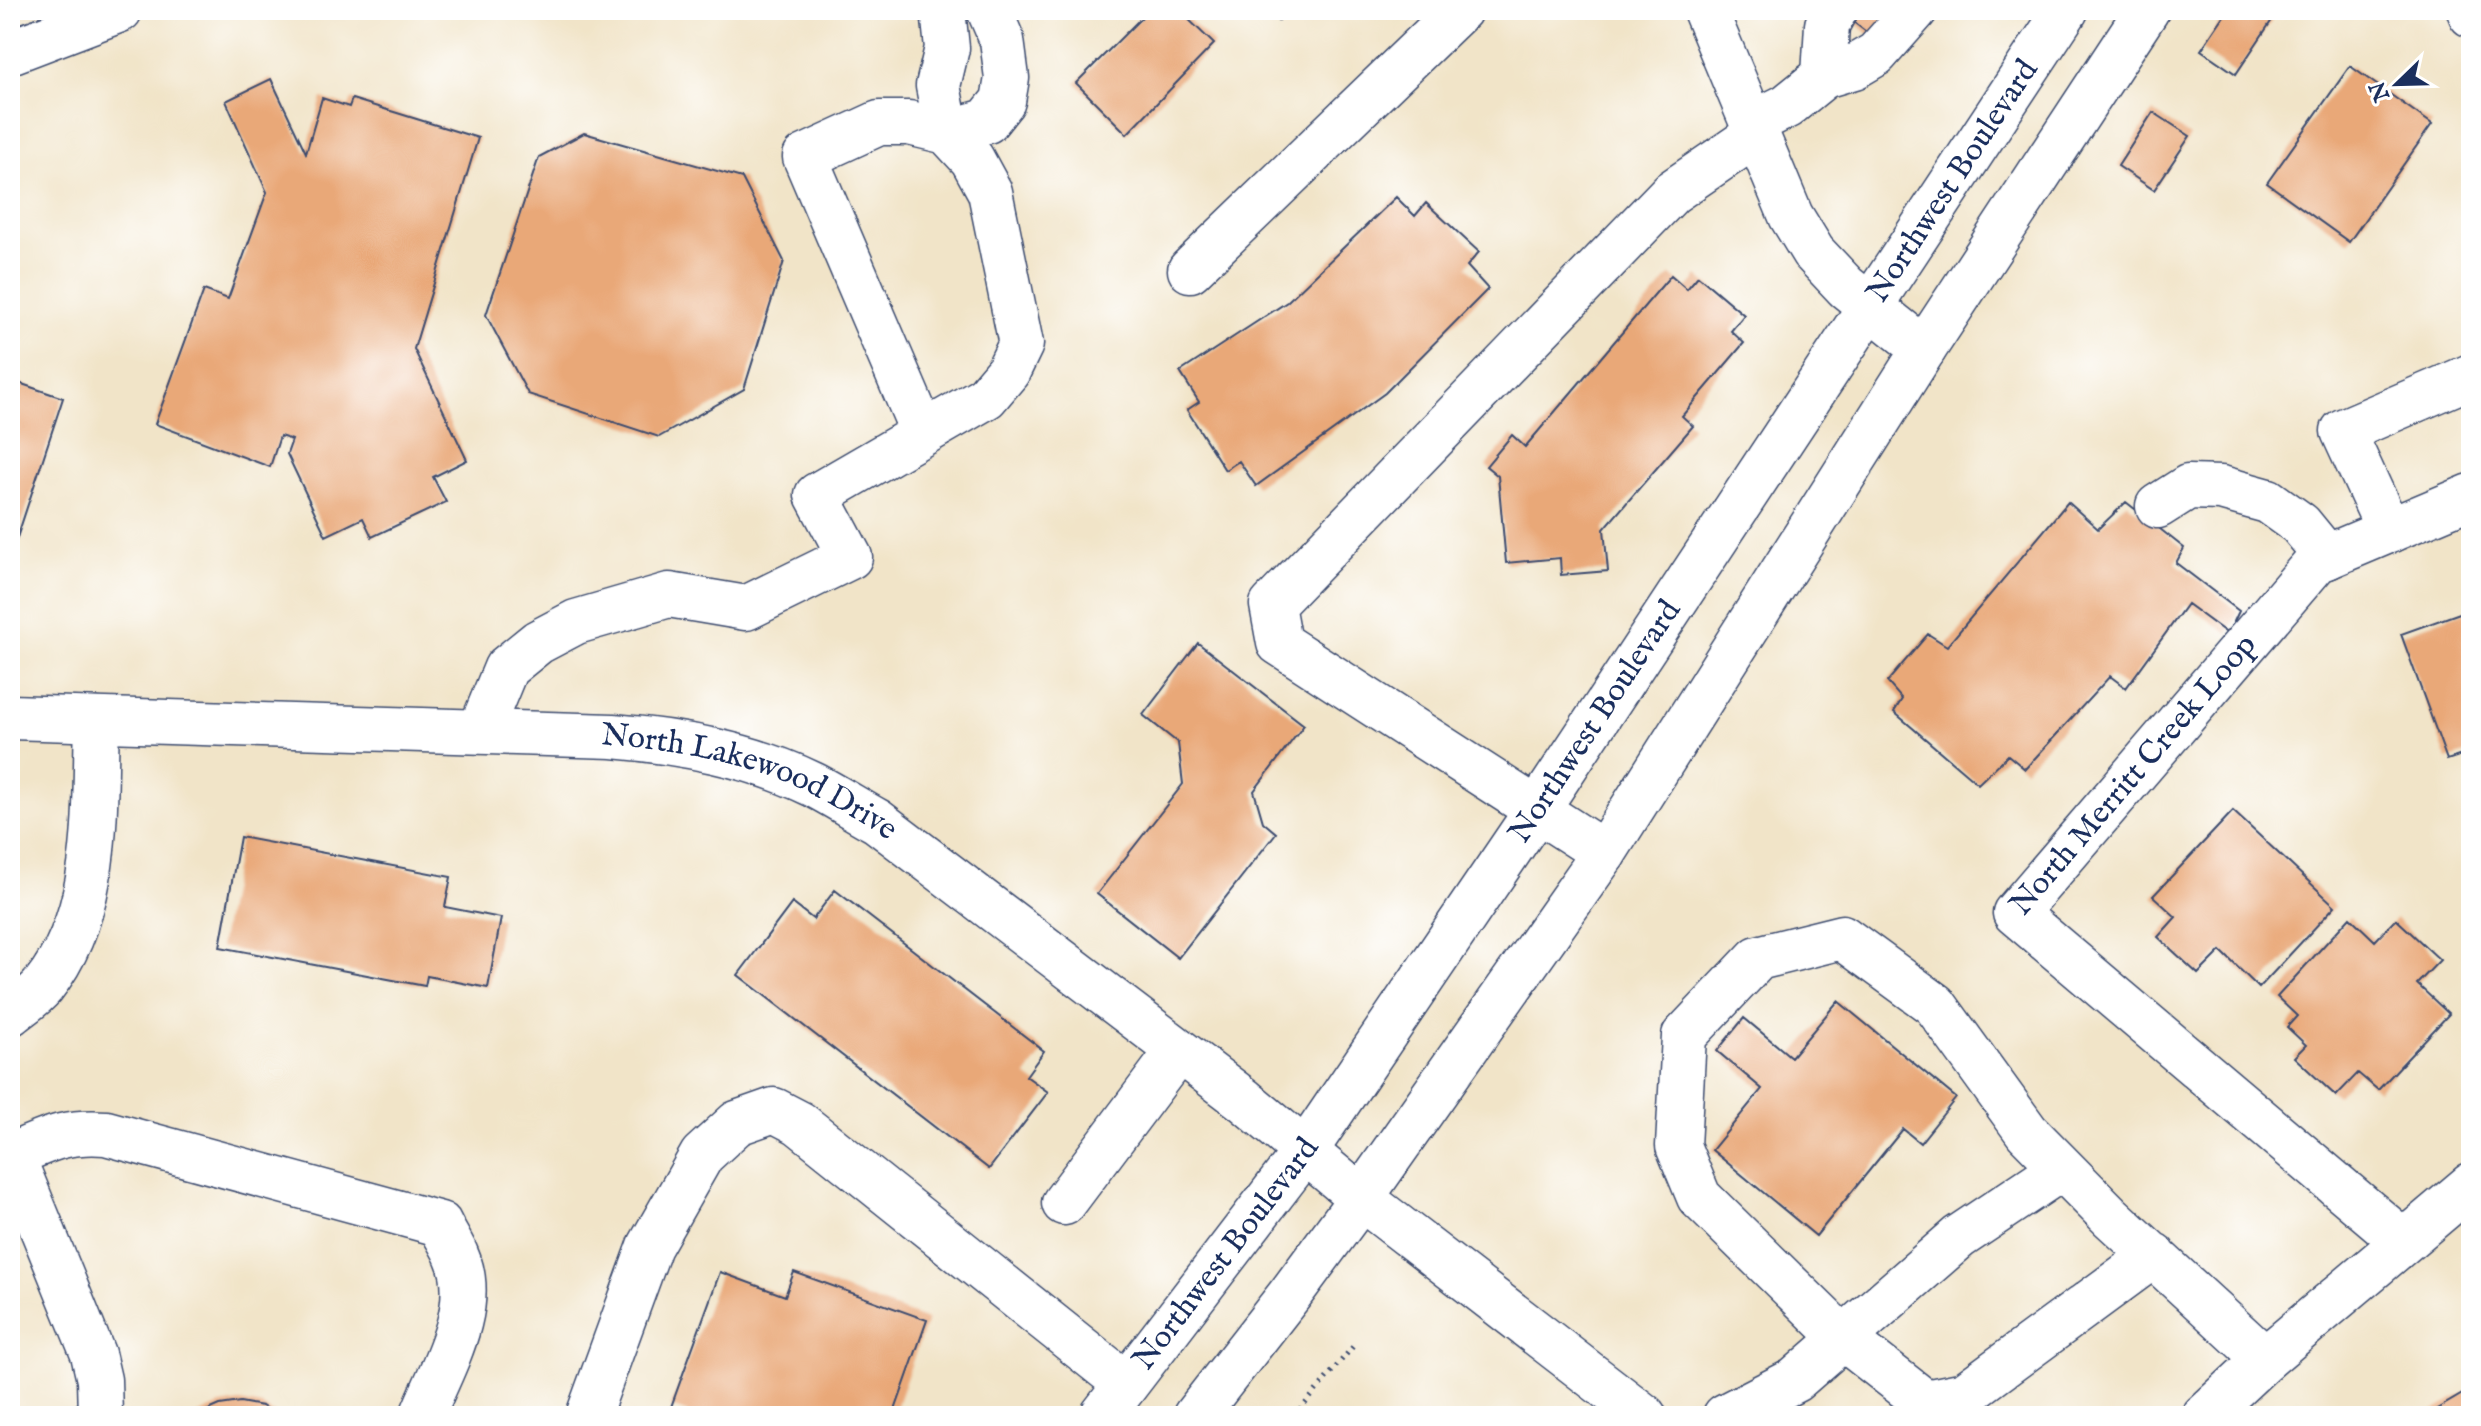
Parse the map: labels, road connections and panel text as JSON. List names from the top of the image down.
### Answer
{
  "streets": {
    "main road": ["Northwest Boulevard", "North Merritt Creek Loop", "North Lakewood Drive"]
  },
  "crossings": [
    ["Northwest Boulevard", "North Lakewood Drive"]
  ],
  "north": "bottom left"
}
